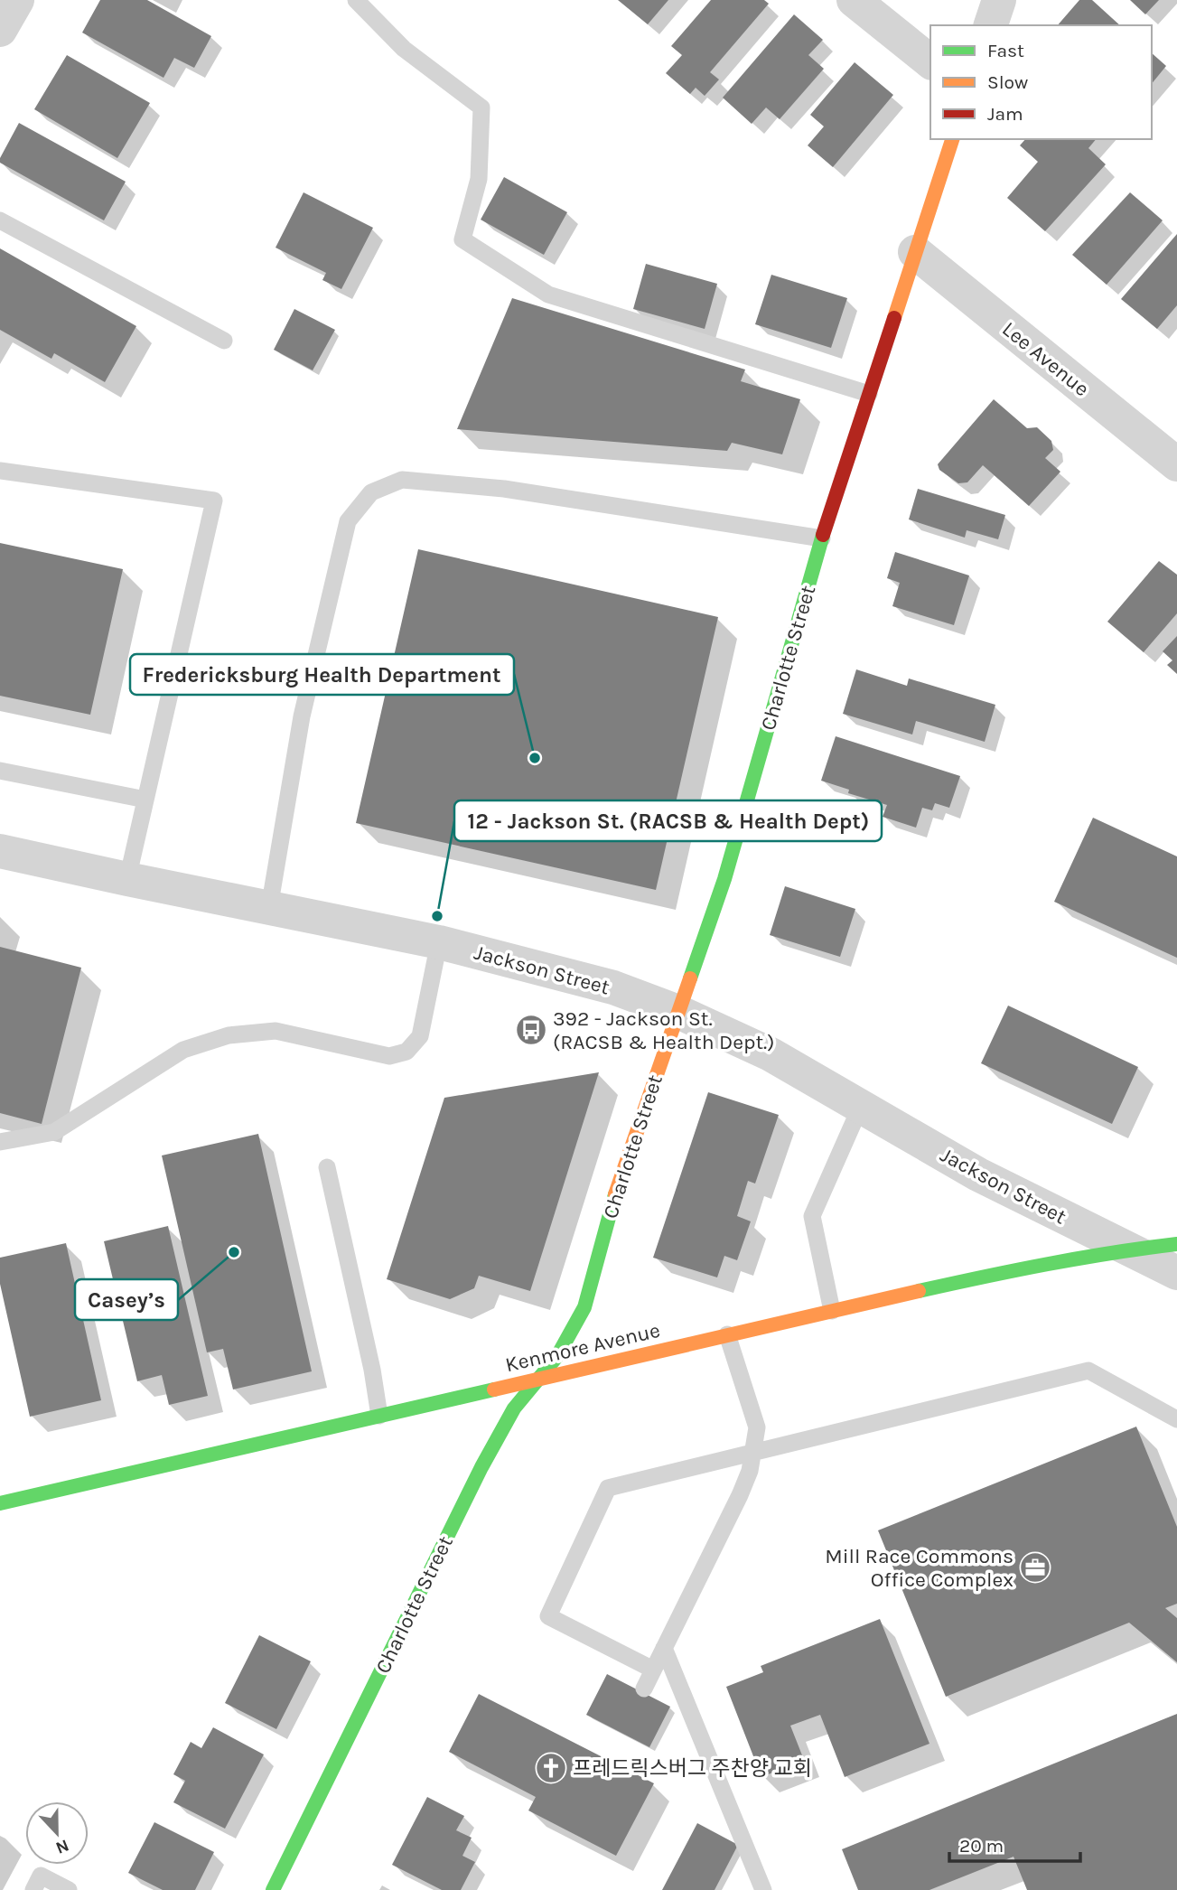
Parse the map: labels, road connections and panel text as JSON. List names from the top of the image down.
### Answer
{
  "streets": {
    "street": [
      "Lee Avenue",
      "Charlotte Street",
      "Jackson Street",
      "Kenmore Avenue"
    ]
  },
  "crossings": [
    ["Lee Avenue", "Charlotte Street"],
    ["Charlotte Street", "Jackson Street"],
    ["Charlotte Street", "Kenmore Avenue"],
    ["Jackson Street", "Kenmore Avenue"]
  ],
  "places": {
    "other": ["Fredericksburg Health Department", "12 - Jackson St. (RACSB & Health Dept)", "Casey’s"],
    "bus stop": ["392 - Jackson St. (RACSB & Health Dept.)"],
    "office": ["Mill Race Commons Office Complex"],
    "church": ["프레드릭스버그 주찬양 교회"]
  },
  "legend": ["Fast", "Slow", "Jam"],
  "scale_bar": "20 m",
  "north": "bottom"
}
